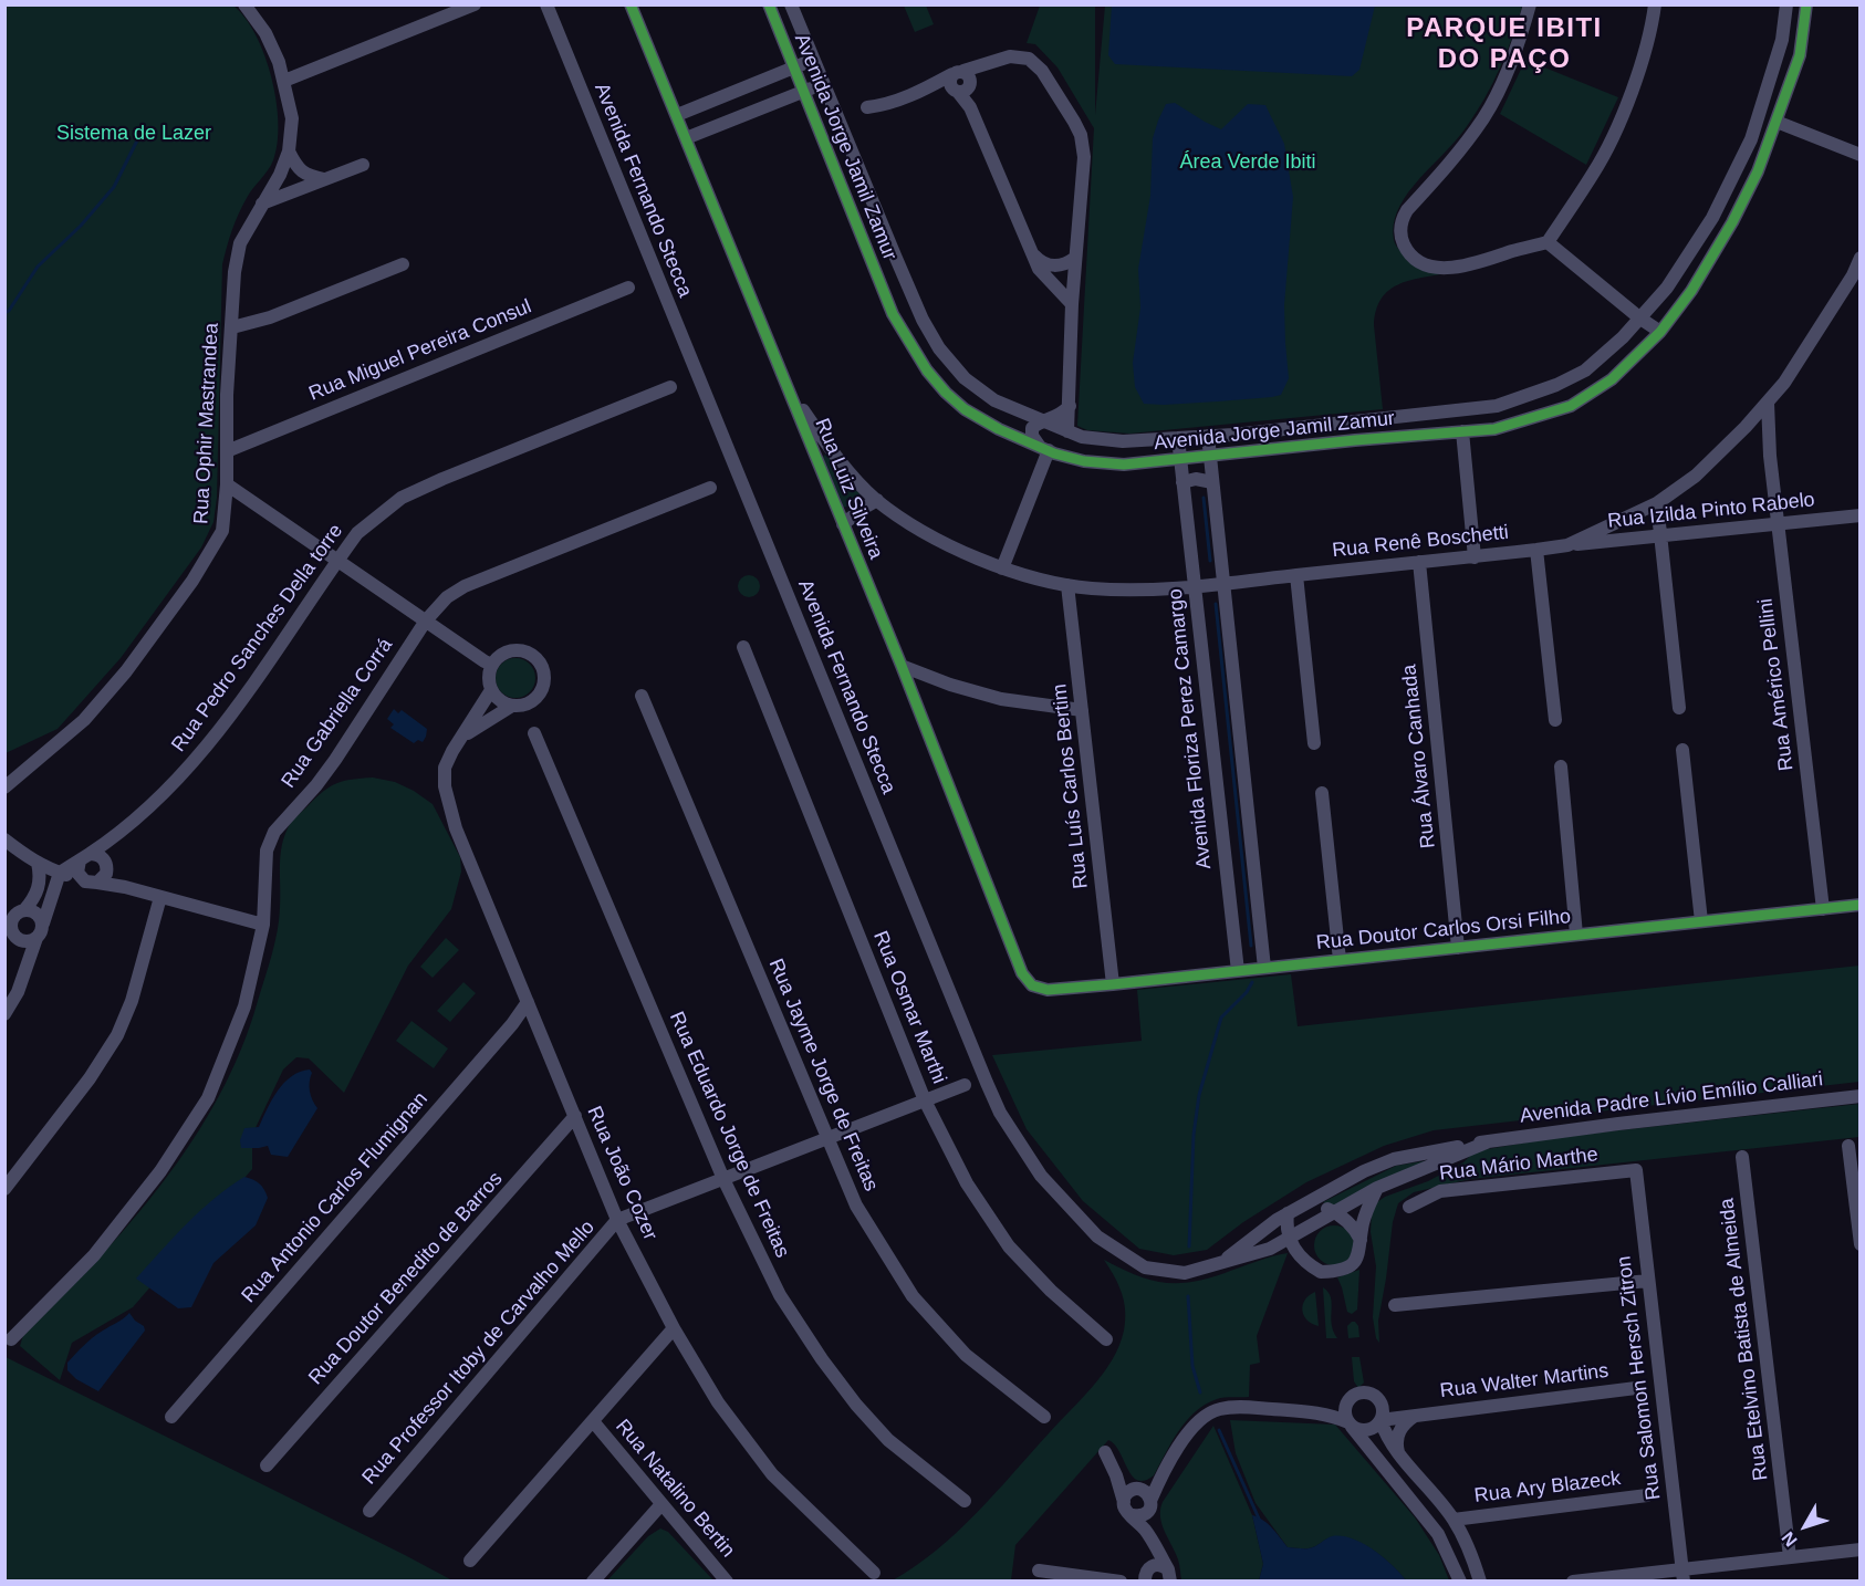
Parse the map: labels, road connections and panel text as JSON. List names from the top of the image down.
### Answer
{
  "streets": {
    "street": [
      "Avenida Jorge Jamil Zamur",
      "Avenida Fernando Stecca",
      "Rua Miguel Pereira Consul",
      "Rua Ophir Mastrandea",
      "Rua Luiz Silveira",
      "Rua Izilda Pinto Rabelo",
      "Rua Renê Boschetti",
      "Rua Pedro Sanches Della torre",
      "Rua Américo Pellini",
      "Rua Gabriella Corrá",
      "Avenida Floriza Perez Camargo",
      "Rua Álvaro Canhada",
      "Rua Luís Carlos Bertim",
      "Rua Doutor Carlos Orsi Filho",
      "Rua Osmar Marthi",
      "Rua Jayme Jorge de Freitas",
      "Avenida Padre Lívio Emílio Calliari",
      "Rua Eduardo Jorge de Freitas",
      "Rua Mário Marthe",
      "Rua João Cozer",
      "Rua Antonio Carlos Flumignan",
      "Rua Doutor Benedito de Barros",
      "Rua Etelvino Batista de Almeida",
      "Rua Professor Itoby de Carvalho Mello",
      "Rua Salomon Hersch Zitron",
      "Rua Walter Martins",
      "Rua Ary Blazeck",
      "Rua Natalino Bertin"
    ]
  },
  "crossings": [
    ["Avenida Jorge Jamil Zamur", "Avenida Floriza Perez Camargo"],
    ["Avenida Fernando Stecca", "Avenida Padre Lívio Emílio Calliari"],
    ["Rua Miguel Pereira Consul", "Rua Ophir Mastrandea"],
    ["Rua Luiz Silveira", "Rua Renê Boschetti"],
    ["Rua Luiz Silveira", "Rua Doutor Carlos Orsi Filho"],
    ["Rua Izilda Pinto Rabelo", "Rua Renê Boschetti"],
    ["Rua Izilda Pinto Rabelo", "Rua Américo Pellini"],
    ["Rua Renê Boschetti", "Rua Américo Pellini"],
    ["Rua Renê Boschetti", "Avenida Floriza Perez Camargo"],
    ["Rua Renê Boschetti", "Rua Álvaro Canhada"],
    ["Rua Renê Boschetti", "Rua Luís Carlos Bertim"],
    ["Rua Américo Pellini", "Rua Doutor Carlos Orsi Filho"],
    ["Avenida Floriza Perez Camargo", "Rua Doutor Carlos Orsi Filho"],
    ["Rua Álvaro Canhada", "Rua Doutor Carlos Orsi Filho"],
    ["Rua Luís Carlos Bertim", "Rua Doutor Carlos Orsi Filho"],
    ["Rua Mário Marthe", "Rua Salomon Hersch Zitron"],
    ["Rua João Cozer", "Rua Antonio Carlos Flumignan"],
    ["Rua João Cozer", "Rua Doutor Benedito de Barros"],
    ["Rua João Cozer", "Rua Professor Itoby de Carvalho Mello"]
  ],
  "districts": ["PARQUE IBITI DO PAÇO"],
  "parks": ["Sistema de Lazer", "Área Verde Ibiti"],
  "north": "bottom left"
}
